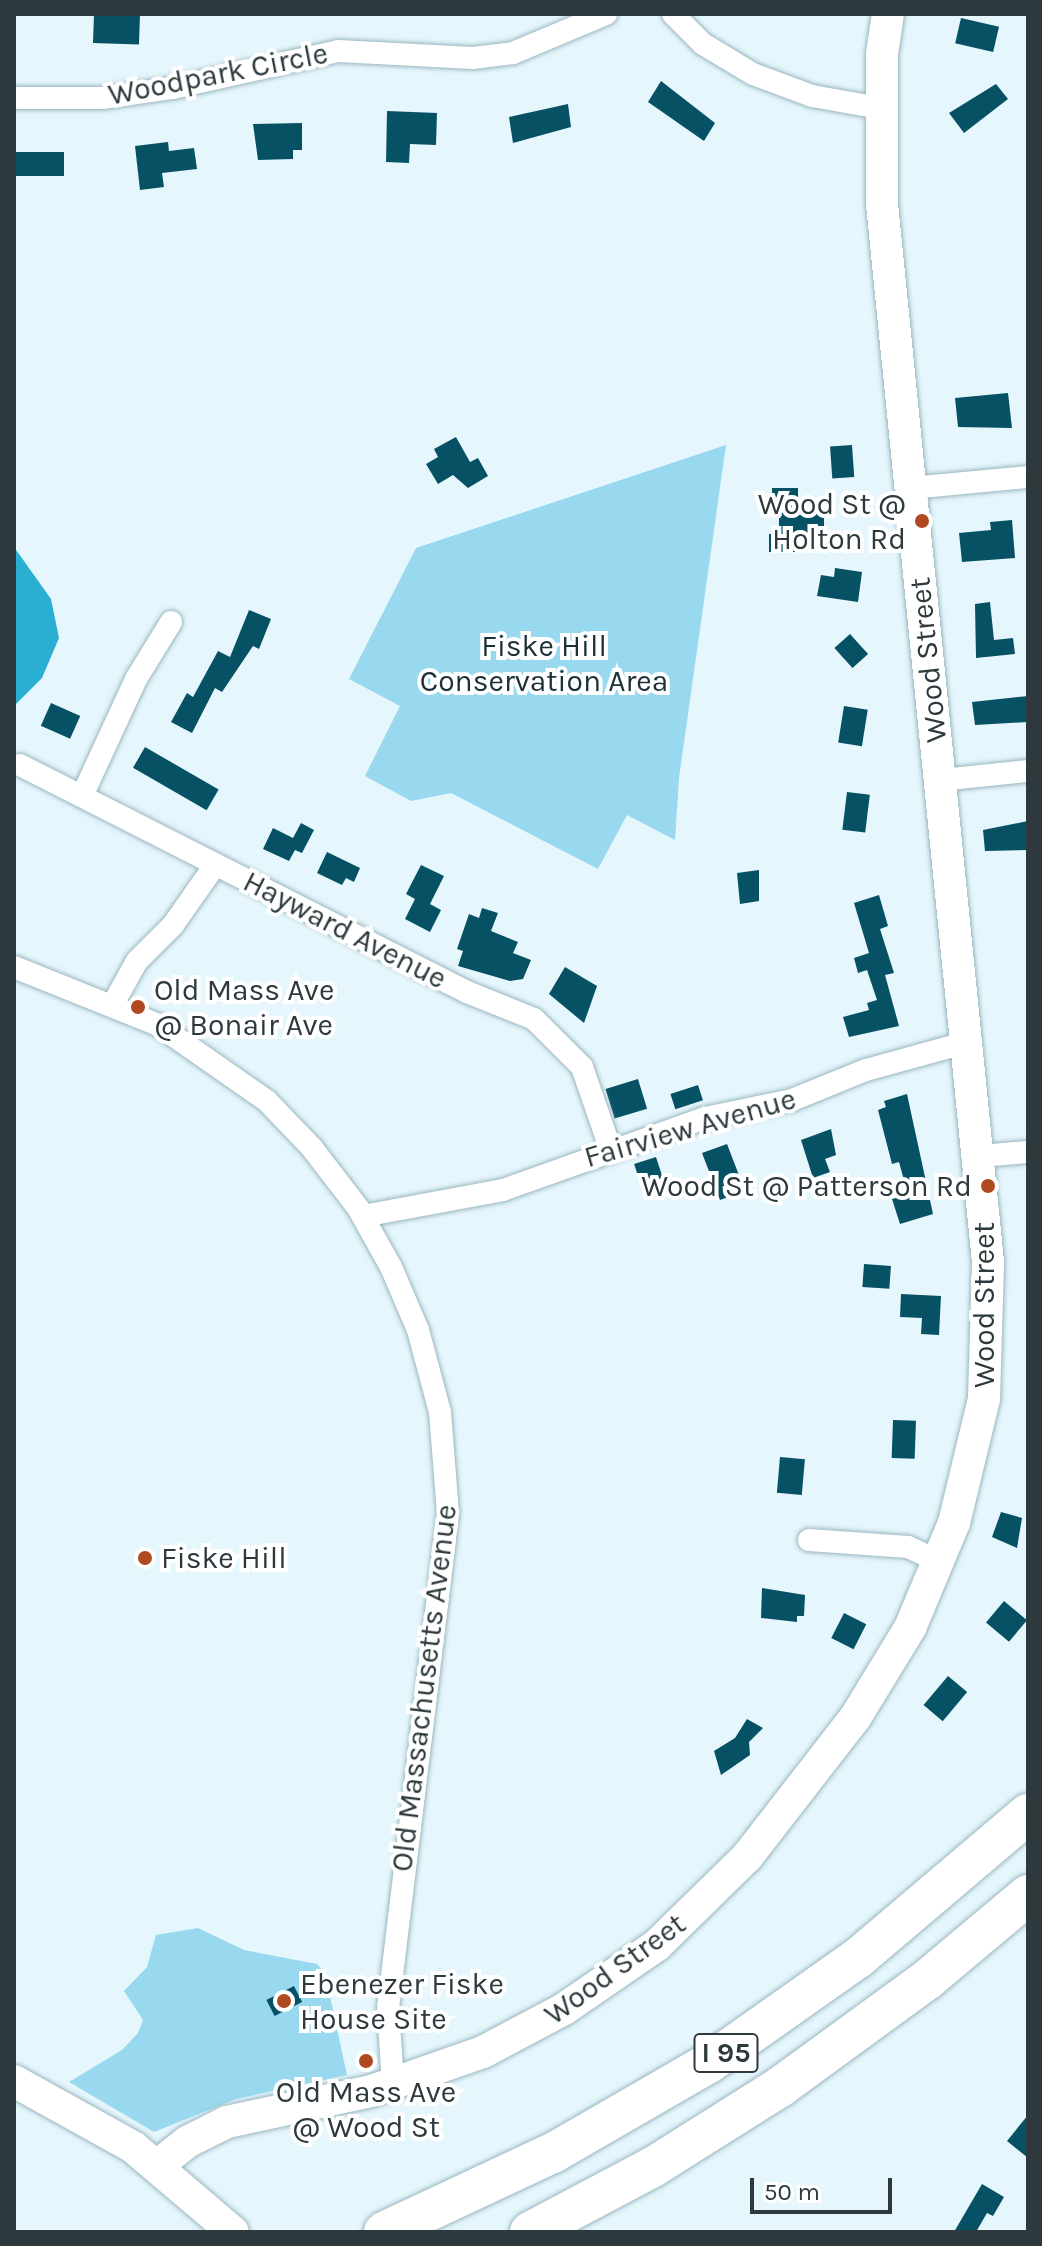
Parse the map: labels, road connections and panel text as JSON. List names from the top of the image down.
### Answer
{
  "streets": {
    "highway": ["I 95"],
    "street": [
      "Woodpark Circle",
      "Wood Street",
      "Hayward Avenue",
      "Fairview Avenue",
      "Old Massachusetts Avenue"
    ]
  },
  "crossings": [
    ["Wood Street", "Fairview Avenue"],
    ["Wood Street", "Old Massachusetts Avenue"],
    ["Hayward Avenue", "Fairview Avenue"],
    ["Fairview Avenue", "Old Massachusetts Avenue"]
  ],
  "parks": ["Fiske Hill Conservation Area"],
  "places": [
    "Wood St @ Holton Rd",
    "Old Mass Ave @ Bonair Ave",
    "Wood St @ Patterson Rd",
    "Fiske Hill",
    "Ebenezer Fiske House Site",
    "Old Mass Ave @ Wood St"
  ],
  "scale_bar": "50 m"
}
